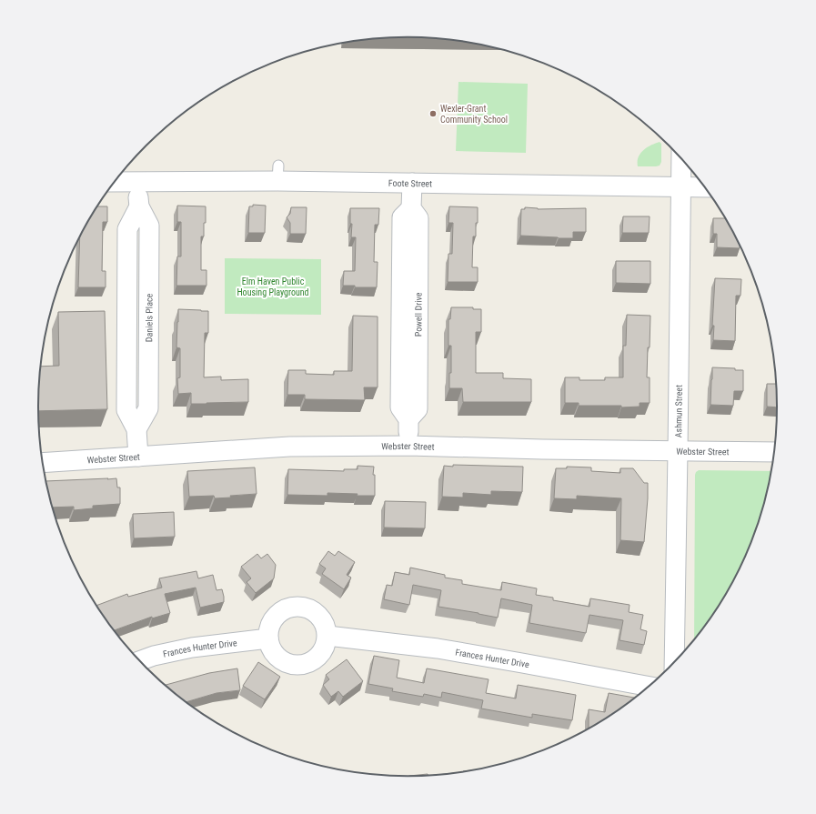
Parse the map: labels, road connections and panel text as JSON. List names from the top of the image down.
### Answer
{
  "streets": {
    "street": [
      "Foote Street",
      "Powell Drive",
      "Ashmun Street",
      "Webster Street",
      "Frances Hunter Drive"
    ]
  },
  "crossings": [
    ["Foote Street", "Powell Drive"],
    ["Foote Street", "Ashmun Street"],
    ["Powell Drive", "Webster Street"],
    ["Ashmun Street", "Webster Street"]
  ],
  "parks": ["Elm Haven Public Housing Playground"],
  "places": ["Wexler-Grant Community School"]
}
